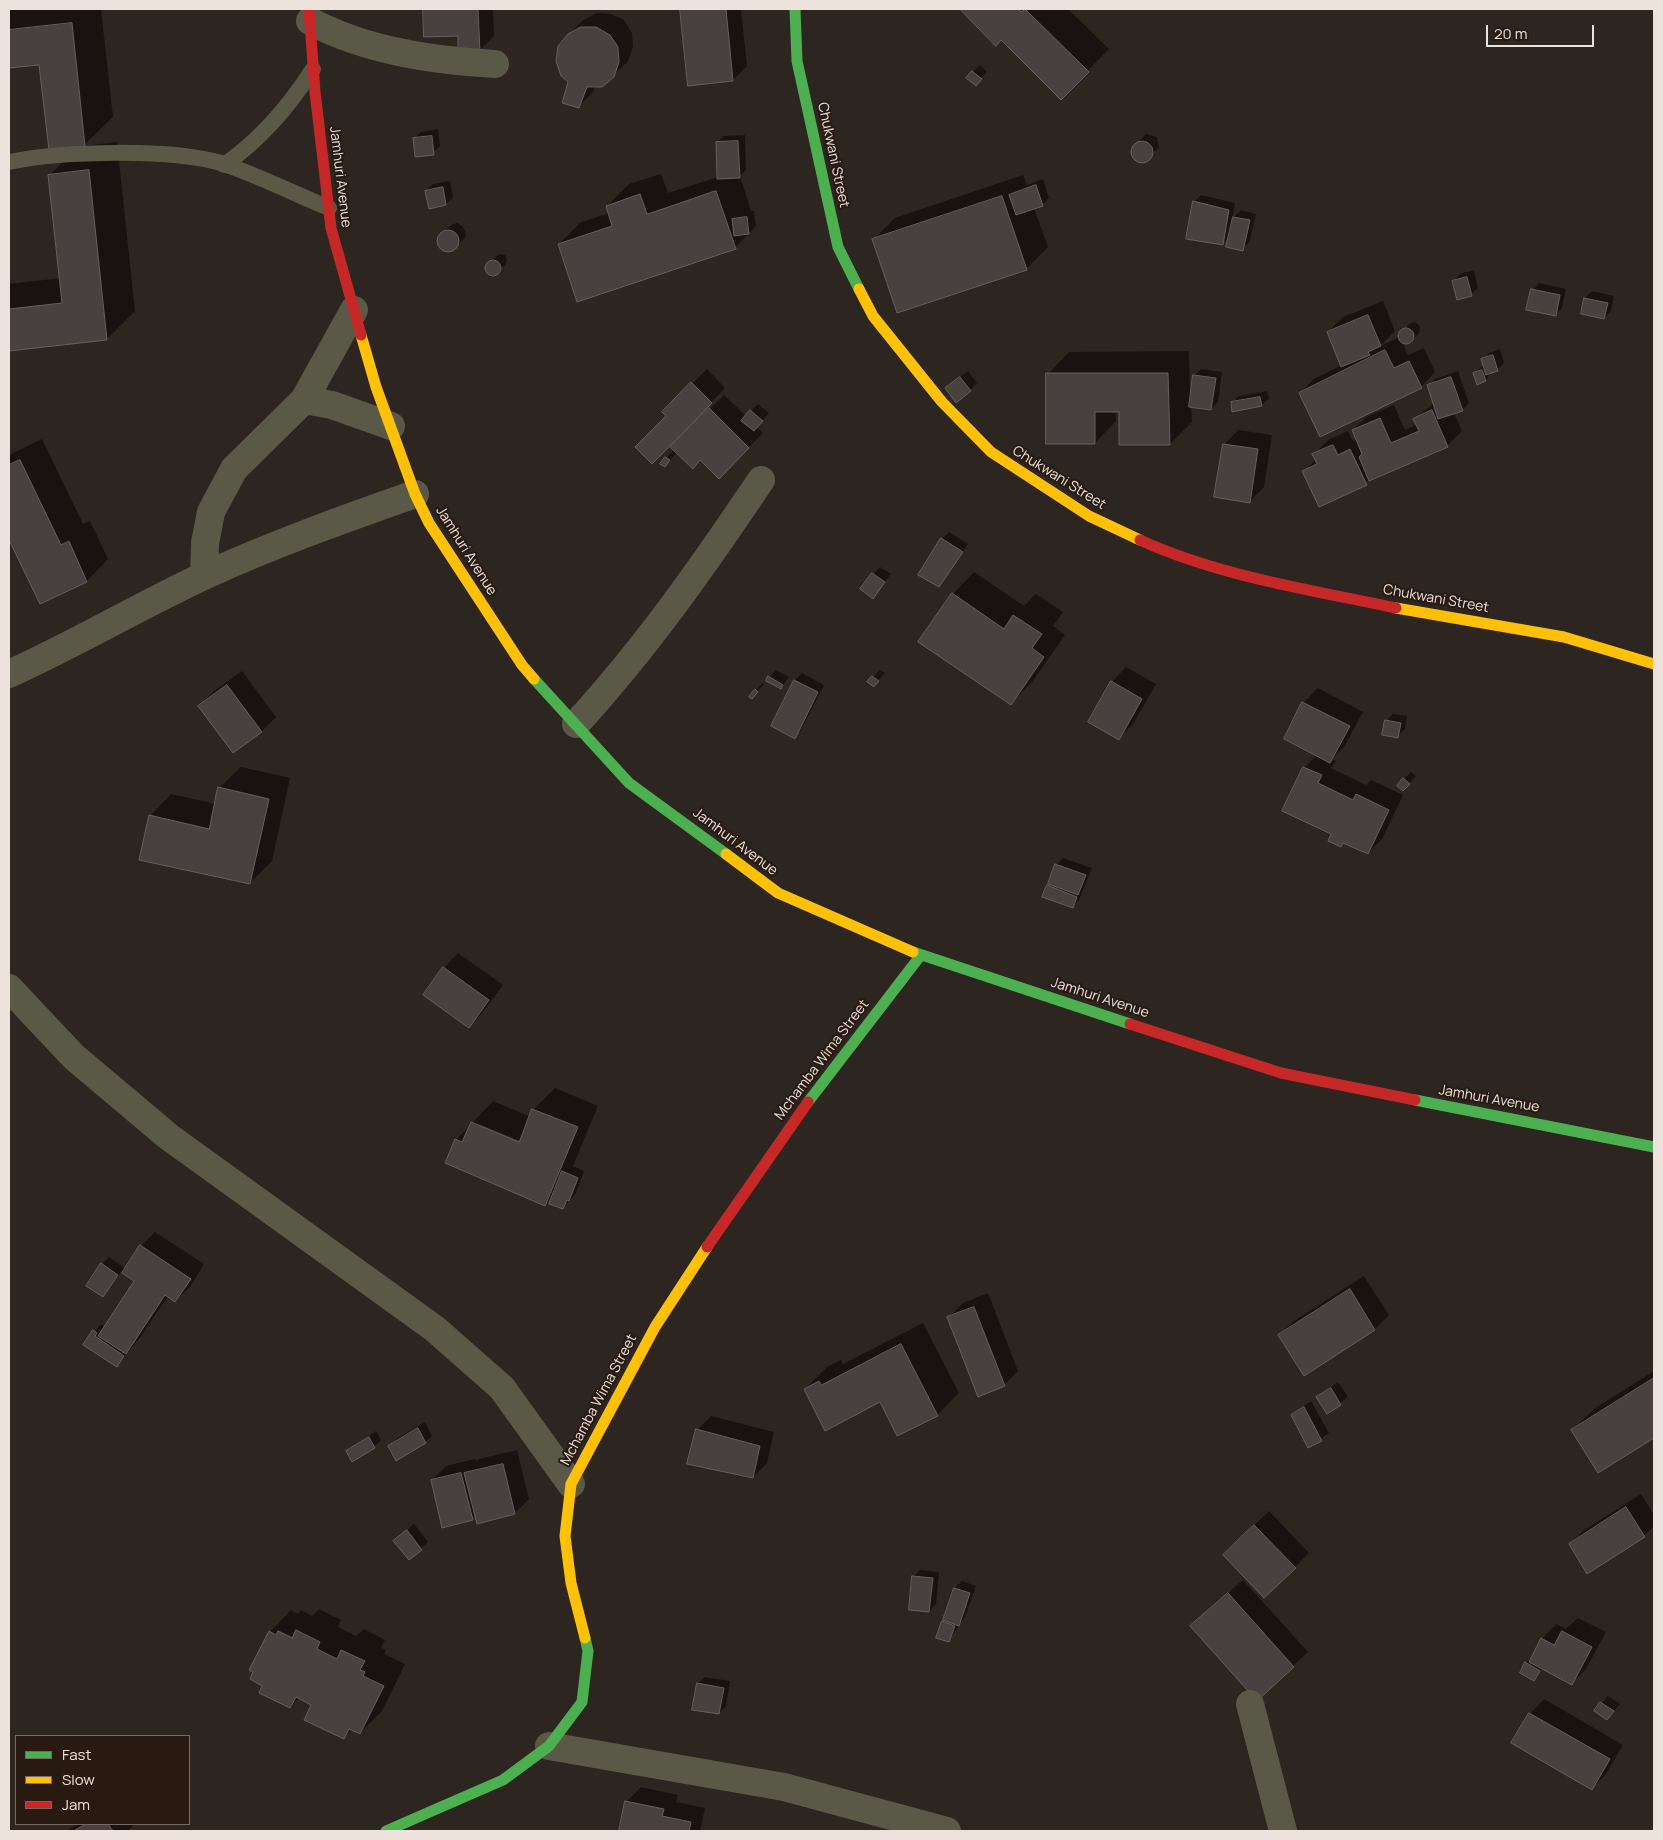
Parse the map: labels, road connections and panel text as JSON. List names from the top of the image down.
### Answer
{
  "streets": {
    "street": ["Chukwani Street", "Jamhuri Avenue", "Mchamba Wima Street"]
  },
  "crossings": [
    ["Jamhuri Avenue", "Mchamba Wima Street"]
  ],
  "legend": ["Fast", "Slow", "Jam"],
  "scale_bar": "20 m"
}
